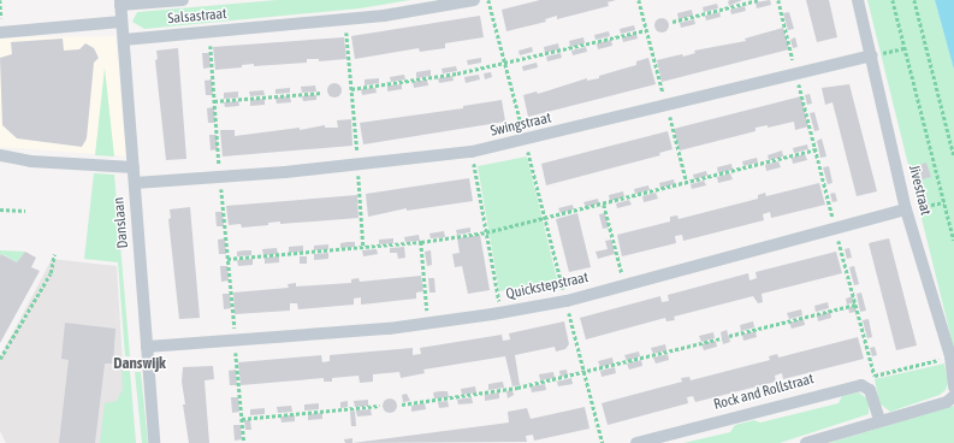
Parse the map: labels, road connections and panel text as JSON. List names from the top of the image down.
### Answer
{
  "streets": {
    "street": [
      "Salsastraat",
      "Swingstraat",
      "Jivestraat",
      "Danslaan",
      "Quickstepstraat",
      "Rock and Rollstraat"
    ]
  },
  "crossings": [
    ["Salsastraat", "Danslaan"],
    ["Swingstraat", "Jivestraat"],
    ["Swingstraat", "Danslaan"],
    ["Jivestraat", "Quickstepstraat"],
    ["Danslaan", "Quickstepstraat"]
  ],
  "districts": ["Danswijk"]
}
